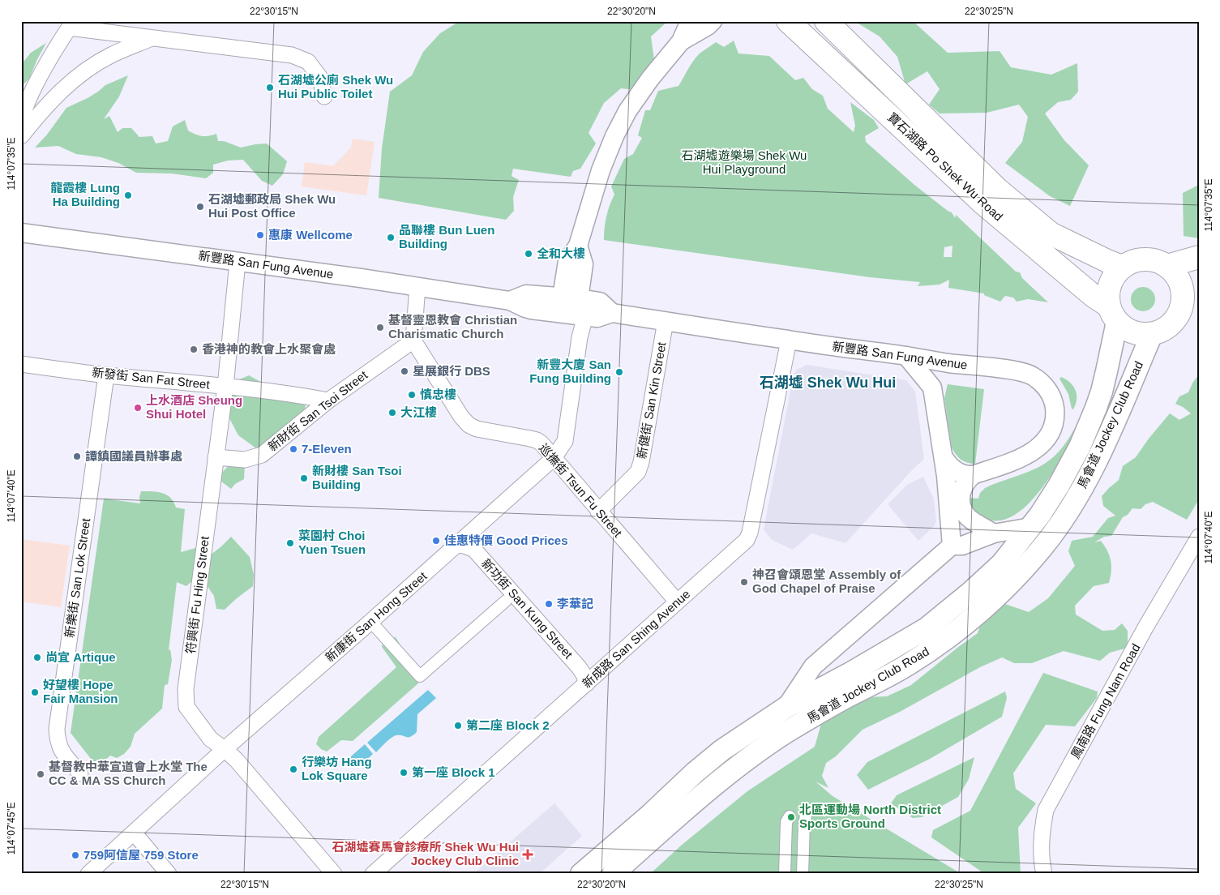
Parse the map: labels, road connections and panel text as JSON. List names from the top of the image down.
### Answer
{
  "streets": {
    "main road": ["寶石湖路 Po Shek Wu Road", "馬會道 Jockey Club Road"],
    "street": [
      "新豐路 San Fung Avenue",
      "新發街 San Fat Street",
      "新健街 San Kin Street",
      "新財街 San Tsoi Street",
      "巡撫街 Tsun Fu Street",
      "新樂街 San Lok Street",
      "符興街 Fu Hing Street",
      "新功街 San Kung Street",
      "新康街 San Hong Street",
      "新成路 San Shing Avenue",
      "鳳南路 Fung Nam Road"
    ]
  },
  "crossings": [
    ["寶石湖路 Po Shek Wu Road", "馬會道 Jockey Club Road"],
    ["新豐路 San Fung Avenue", "新健街 San Kin Street"],
    ["新豐路 San Fung Avenue", "符興街 Fu Hing Street"],
    ["新豐路 San Fung Avenue", "新康街 San Hong Street"],
    ["新豐路 San Fung Avenue", "新成路 San Shing Avenue"],
    ["新發街 San Fat Street", "新財街 San Tsoi Street"],
    ["新發街 San Fat Street", "新樂街 San Lok Street"],
    ["新發街 San Fat Street", "符興街 Fu Hing Street"],
    ["新健街 San Kin Street", "巡撫街 Tsun Fu Street"],
    ["新財街 San Tsoi Street", "巡撫街 Tsun Fu Street"],
    ["新財街 San Tsoi Street", "符興街 Fu Hing Street"],
    ["巡撫街 Tsun Fu Street", "新康街 San Hong Street"],
    ["巡撫街 Tsun Fu Street", "新成路 San Shing Avenue"],
    ["符興街 Fu Hing Street", "新康街 San Hong Street"],
    ["新功街 San Kung Street", "新康街 San Hong Street"],
    ["新功街 San Kung Street", "新成路 San Shing Avenue"]
  ],
  "districts": ["石湖墟 Shek Wu Hui"],
  "parks": ["石湖墟遊樂場 Shek Wu Hui Playground"],
  "places": {
    "other": [
      "石湖墟公廁 Shek Wu Hui Public Toilet",
      "龍霞樓 Lung Ha Building",
      "石湖墟郵政局 Shek Wu Hui Post Office",
      "惠康 Wellcome",
      "品聯樓 Bun Luen Building",
      "全和大樓",
      "基督靈恩教會 Christian Charismatic Church",
      "香港神的教會上水聚會處",
      "星展銀行 DBS",
      "新豐大廈 San Fung Building",
      "慎忠樓",
      "上水酒店 Sheung Shui Hotel",
      "大江樓",
      "7-Eleven",
      "譚鎮國議員辦事處",
      "新財樓 San Tsoi Building",
      "佳惠特價 Good Prices",
      "菜園村 Choi Yuen Tsuen",
      "神召會頌恩堂 Assembly of God Chapel of Praise",
      "李華記",
      "尚宜 Artique",
      "好望樓 Hope Fair Mansion",
      "第二座 Block 2",
      "行樂坊 Hang Lok Square",
      "第一座 Block 1",
      "基督教中華宣道會上水堂 The CC & MA SS Church",
      "北區運動場 North District Sports Ground",
      "759阿信屋 759 Store"
    ],
    "health": ["石湖墟賽馬會診療所 Shek Wu Hui Jockey Club Clinic"]
  },
  "coordinates": [
    "22°30'15\"N",
    "22°30'20\"N",
    "22°30'25\"N",
    "114°07'35\"E",
    "114°07'40\"E",
    "114°07'45\"E"
  ]
}
